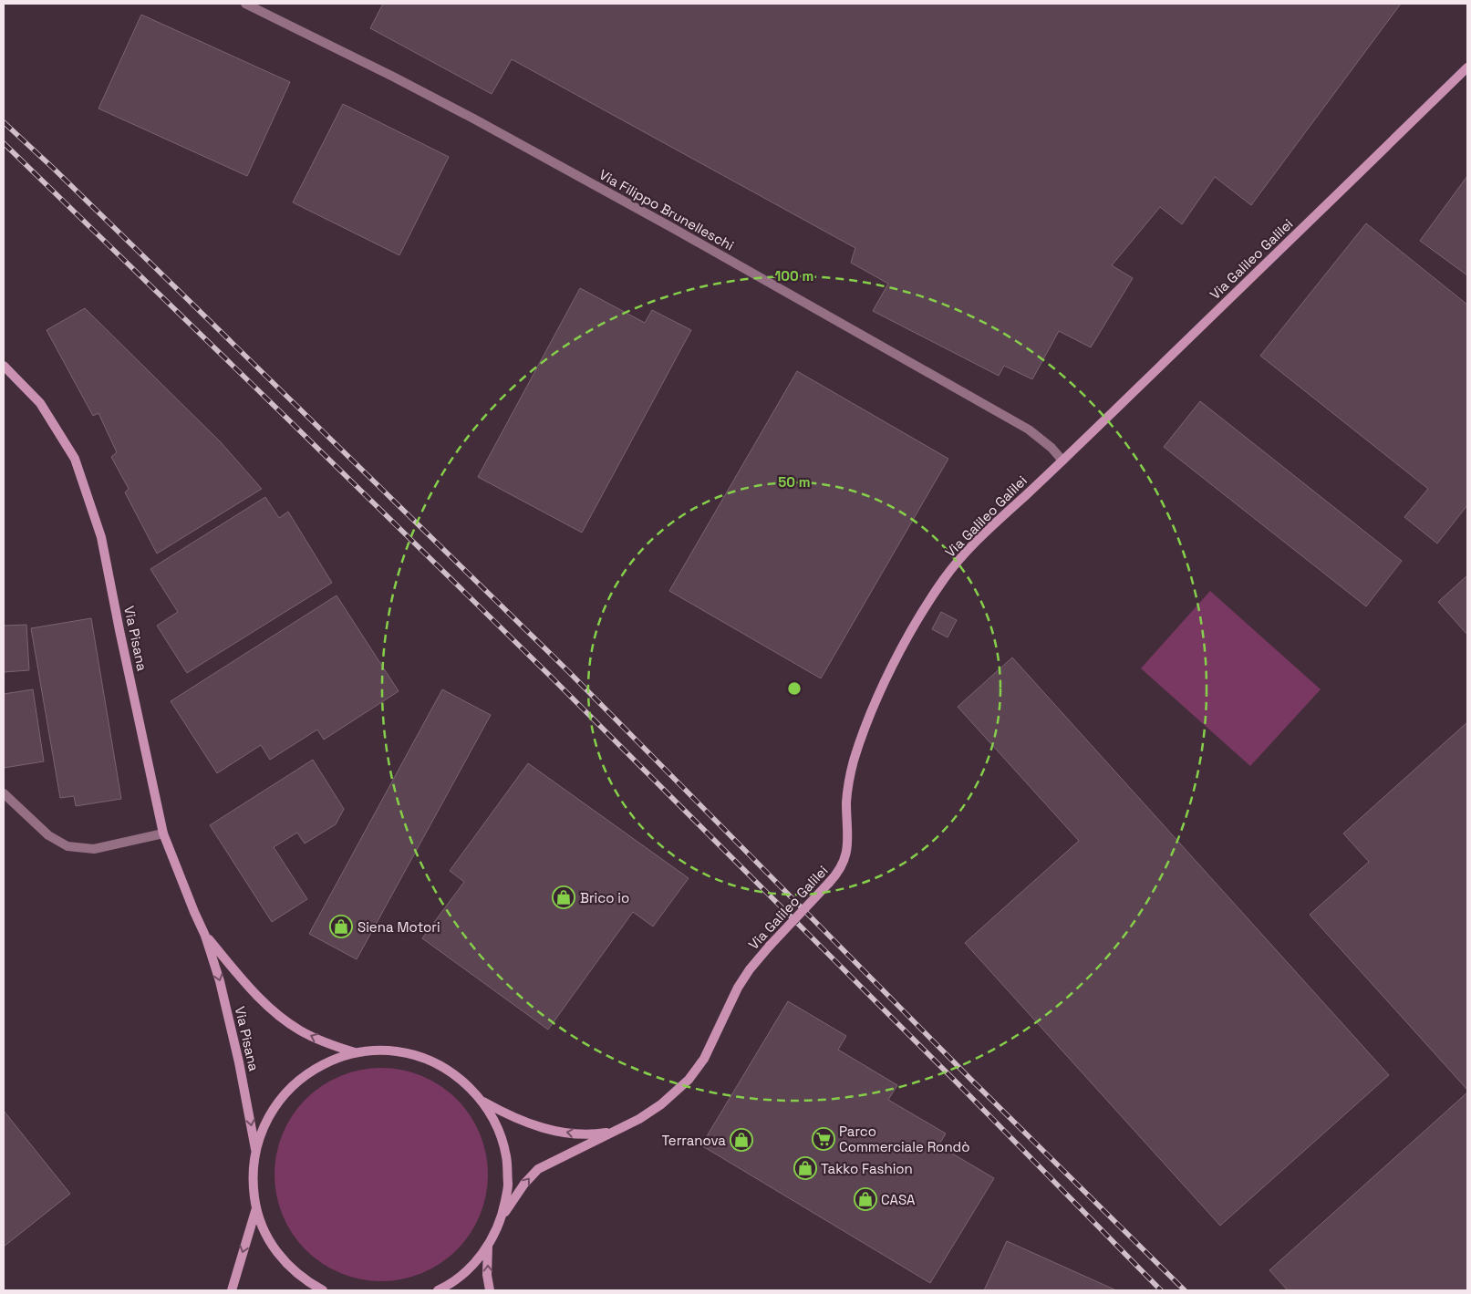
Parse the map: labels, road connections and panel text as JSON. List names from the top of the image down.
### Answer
{
  "streets": {
    "street": ["Via Filippo Brunelleschi", "Via Galileo Galilei", "Via Pisana"]
  },
  "crossings": [
    ["Via Filippo Brunelleschi", "Via Galileo Galilei"],
    ["Via Galileo Galilei", "Via Pisana"]
  ],
  "places": {
    "shop": [
      "Brico io",
      "Siena Motori",
      "Terranova",
      "Takko Fashion",
      "CASA"
    ],
    "supermarket": ["Parco Commerciale Rondò"]
  },
  "rings": ["100 m", "50 m"]
}
